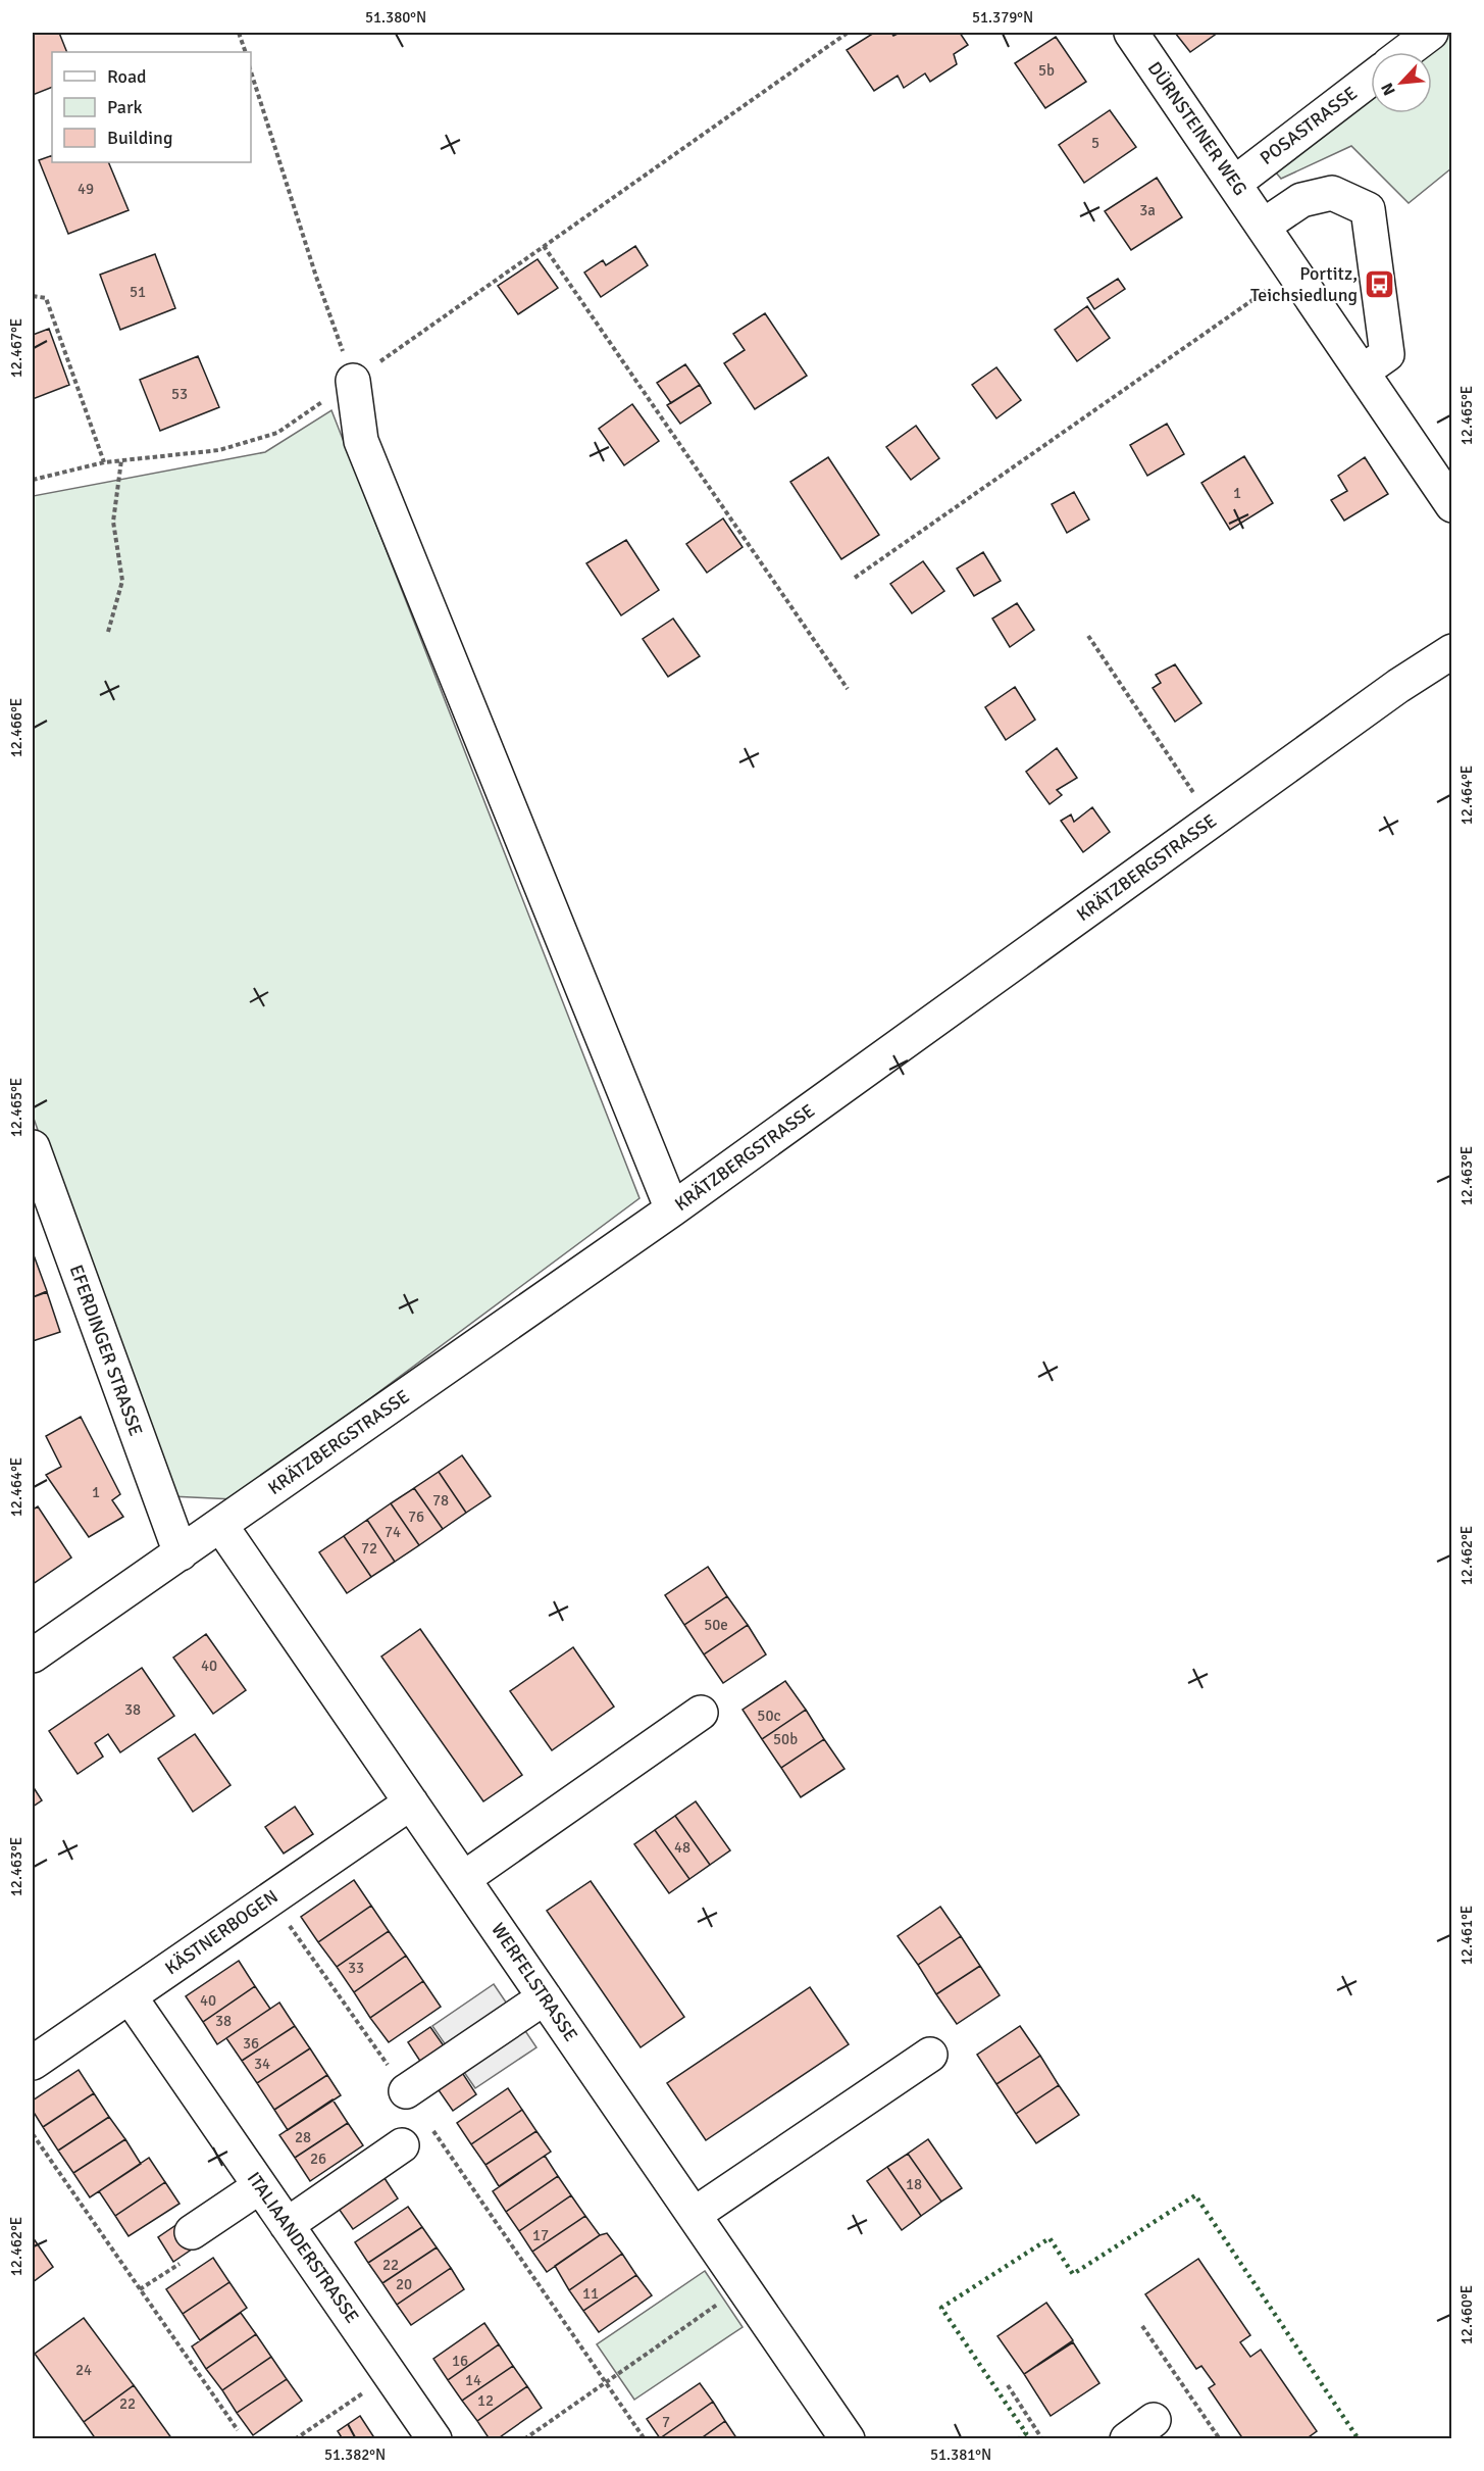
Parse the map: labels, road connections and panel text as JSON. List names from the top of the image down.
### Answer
{
  "streets": {
    "street": [
      "POSASTRASSE",
      "DÜRNSTEINER WEG",
      "KRÄTZBERGSTRASSE",
      "EFERDINGER STRASSE",
      "KÄSTNERBOGEN",
      "WERFELSTRASSE",
      "ITALIAANDERSTRASSE"
    ]
  },
  "crossings": [
    ["POSASTRASSE", "DÜRNSTEINER WEG"],
    ["KRÄTZBERGSTRASSE", "EFERDINGER STRASSE"],
    ["KRÄTZBERGSTRASSE", "WERFELSTRASSE"],
    ["KÄSTNERBOGEN", "WERFELSTRASSE"],
    ["KÄSTNERBOGEN", "ITALIAANDERSTRASSE"]
  ],
  "places": {
    "bus stop": ["Portitz, Teichsiedlung"]
  },
  "house_numbers": [
    "5b",
    "5",
    "49",
    "3a",
    "51",
    "53",
    "1",
    "1",
    "78",
    "76",
    "74",
    "72",
    "50e",
    "40",
    "38",
    "50c",
    "50b",
    "48",
    "33",
    "40",
    "38",
    "36",
    "34",
    "28",
    "26",
    "18",
    "17",
    "22",
    "20",
    "11",
    "16",
    "24",
    "14",
    "12",
    "22",
    "7"
  ],
  "legend": ["Road", "Park", "Building"],
  "north": "bottom left",
  "coordinates": [
    "51.380°N",
    "51.379°N",
    "12.467°E",
    "12.465°E",
    "12.466°E",
    "12.464°E",
    "12.463°E",
    "12.462°E",
    "12.461°E",
    "12.460°E",
    "51.382°N",
    "51.381°N"
  ]
}
